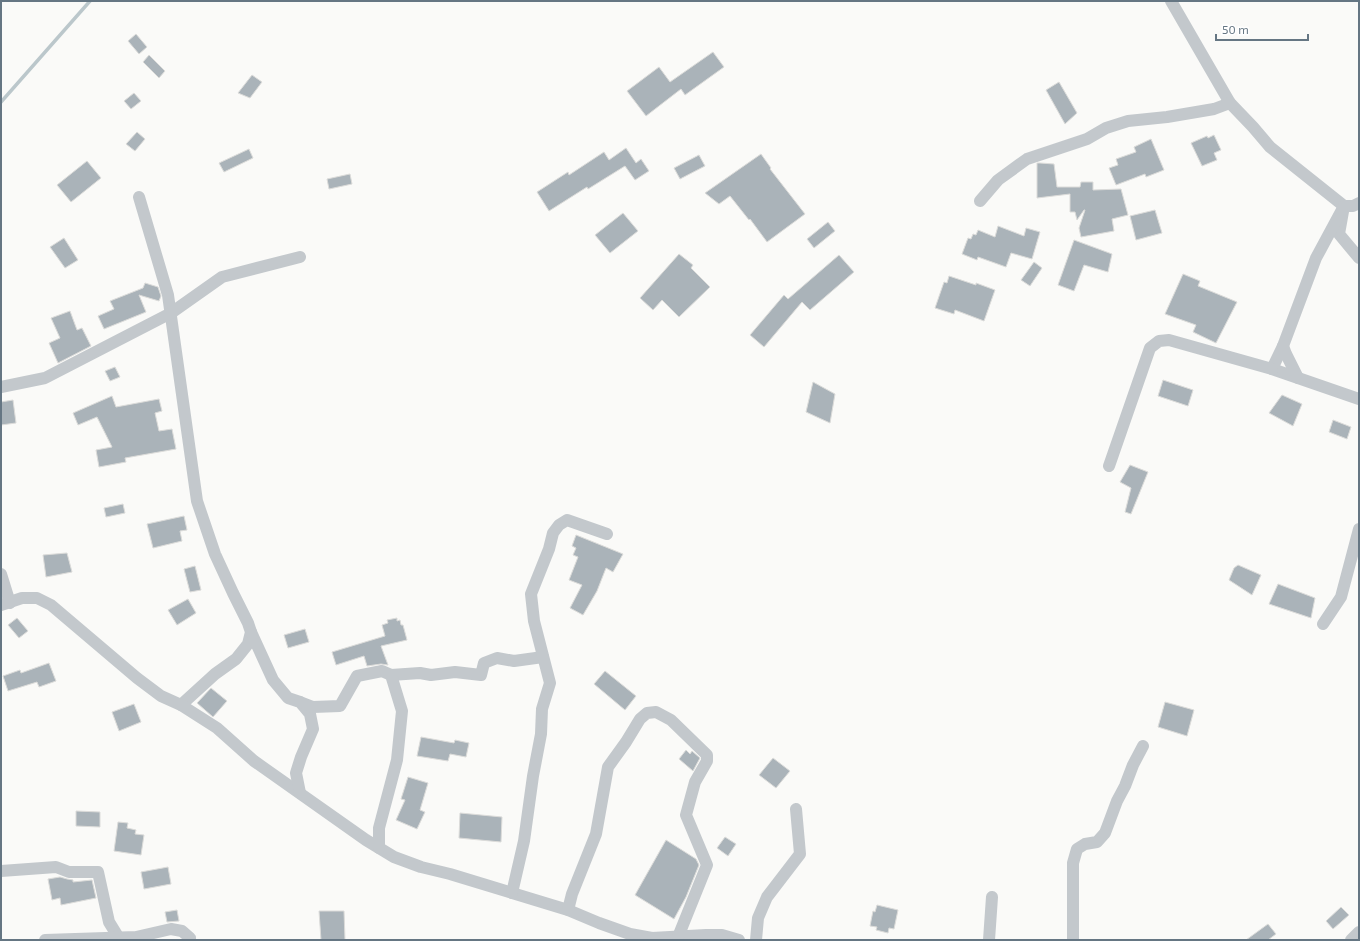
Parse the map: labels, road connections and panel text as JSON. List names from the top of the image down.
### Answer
{
  "scale_bar": "50 m"
}
